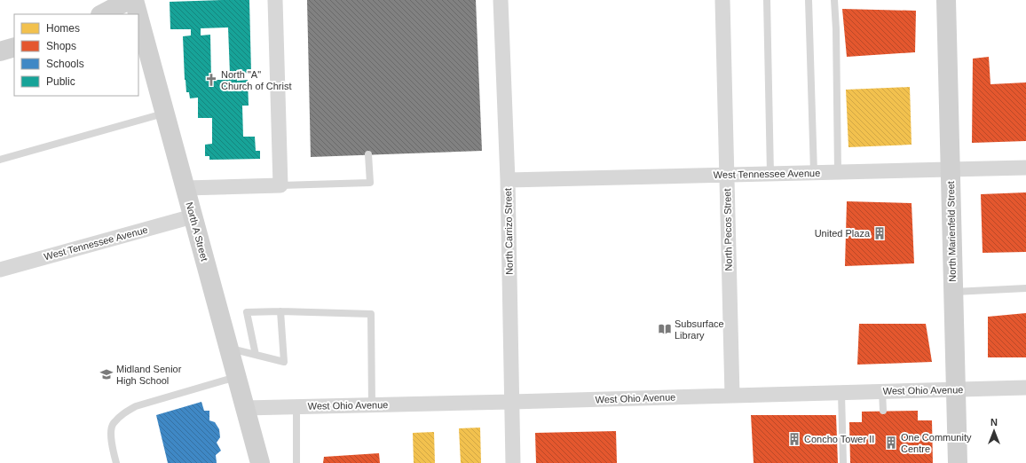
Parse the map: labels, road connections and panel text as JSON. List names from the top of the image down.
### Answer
{
  "streets": {
    "street": [
      "West Tennessee Avenue",
      "North Pecos Street",
      "North A Street",
      "North Carrizo Street",
      "North Marienfeld Street",
      "West Ohio Avenue"
    ]
  },
  "crossings": [
    ["West Tennessee Avenue", "North Pecos Street"],
    ["West Tennessee Avenue", "North A Street"],
    ["West Tennessee Avenue", "North Carrizo Street"],
    ["West Tennessee Avenue", "North Marienfeld Street"],
    ["North Pecos Street", "West Ohio Avenue"],
    ["North A Street", "West Ohio Avenue"],
    ["North Carrizo Street", "West Ohio Avenue"],
    ["North Marienfeld Street", "West Ohio Avenue"]
  ],
  "places": {
    "church": ["North \"A\" Church of Christ"],
    "building": ["United Plaza", "Concho Tower II", "One Community Centre"],
    "library": ["Subsurface Library"],
    "school or university": ["Midland Senior High School"]
  },
  "legend": [
    "Homes",
    "Shops",
    "Schools",
    "Public"
  ],
  "north": "top"
}
